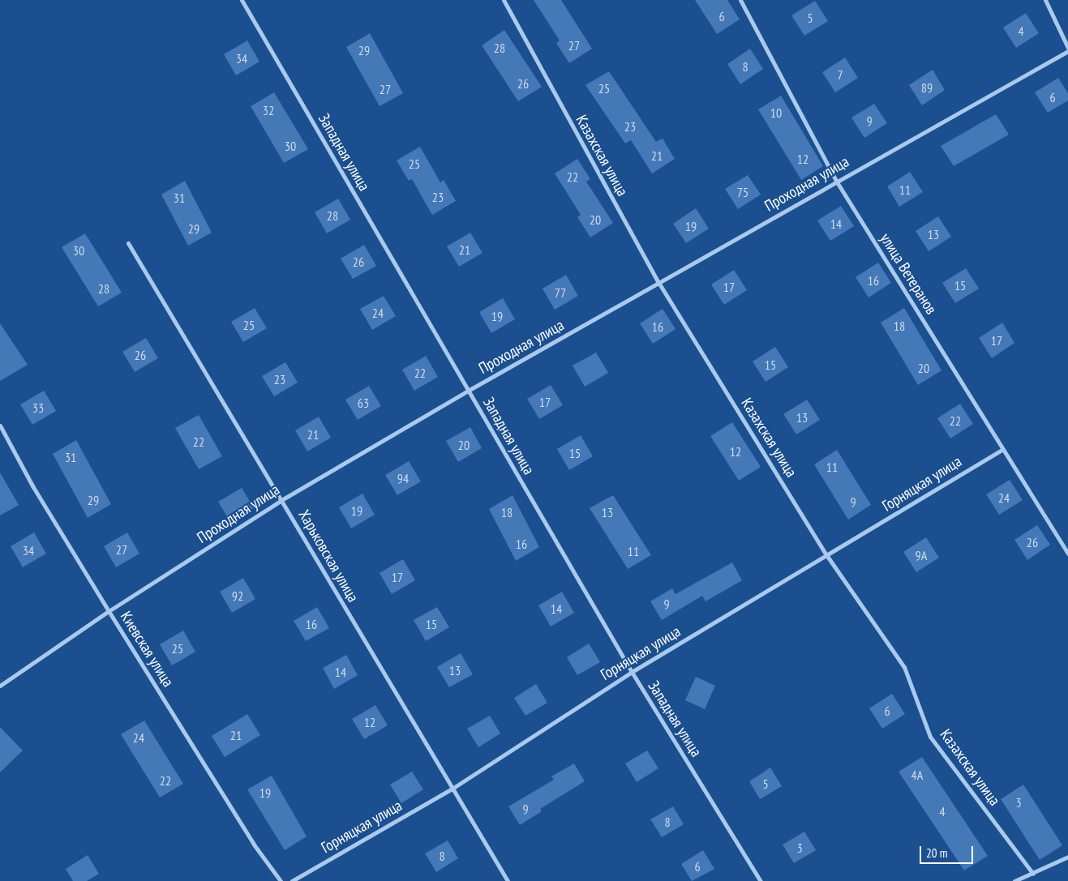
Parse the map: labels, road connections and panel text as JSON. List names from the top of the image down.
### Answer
{
  "streets": {
    "street": [
      "Западная улица",
      "Казахская улица",
      "Проходная улица",
      "улица Ветеранов",
      "Горняцкая улица",
      "Харьковская улица",
      "Киевская улица"
    ]
  },
  "crossings": [
    ["Западная улица", "Проходная улица"],
    ["Западная улица", "Горняцкая улица"],
    ["Казахская улица", "Проходная улица"],
    ["Казахская улица", "Горняцкая улица"],
    ["Проходная улица", "улица Ветеранов"],
    ["Проходная улица", "Харьковская улица"],
    ["Проходная улица", "Киевская улица"],
    ["улица Ветеранов", "Горняцкая улица"],
    ["Горняцкая улица", "Харьковская улица"]
  ],
  "house_numbers": [
    "6",
    "5",
    "4",
    "27",
    "28",
    "29",
    "34",
    "8",
    "7",
    "26",
    "89",
    "25",
    "27",
    "6",
    "32",
    "10",
    "9",
    "23",
    "30",
    "21",
    "12",
    "25",
    "22",
    "11",
    "75",
    "23",
    "31",
    "28",
    "20",
    "14",
    "19",
    "29",
    "13",
    "21",
    "30",
    "26",
    "16",
    "15",
    "17",
    "28",
    "77",
    "24",
    "19",
    "25",
    "18",
    "16",
    "17",
    "26",
    "15",
    "20",
    "22",
    "23",
    "17",
    "63",
    "33",
    "13",
    "22",
    "21",
    "22",
    "20",
    "12",
    "15",
    "31",
    "11",
    "94",
    "24",
    "29",
    "9",
    "19",
    "18",
    "13",
    "26",
    "16",
    "27",
    "34",
    "11",
    "9А",
    "17",
    "92",
    "9",
    "14",
    "16",
    "15",
    "25",
    "13",
    "14",
    "6",
    "12",
    "21",
    "24",
    "4А",
    "22",
    "5",
    "19",
    "3",
    "9",
    "4",
    "8",
    "3",
    "8",
    "6"
  ],
  "scale_bar": "20 m"
}
